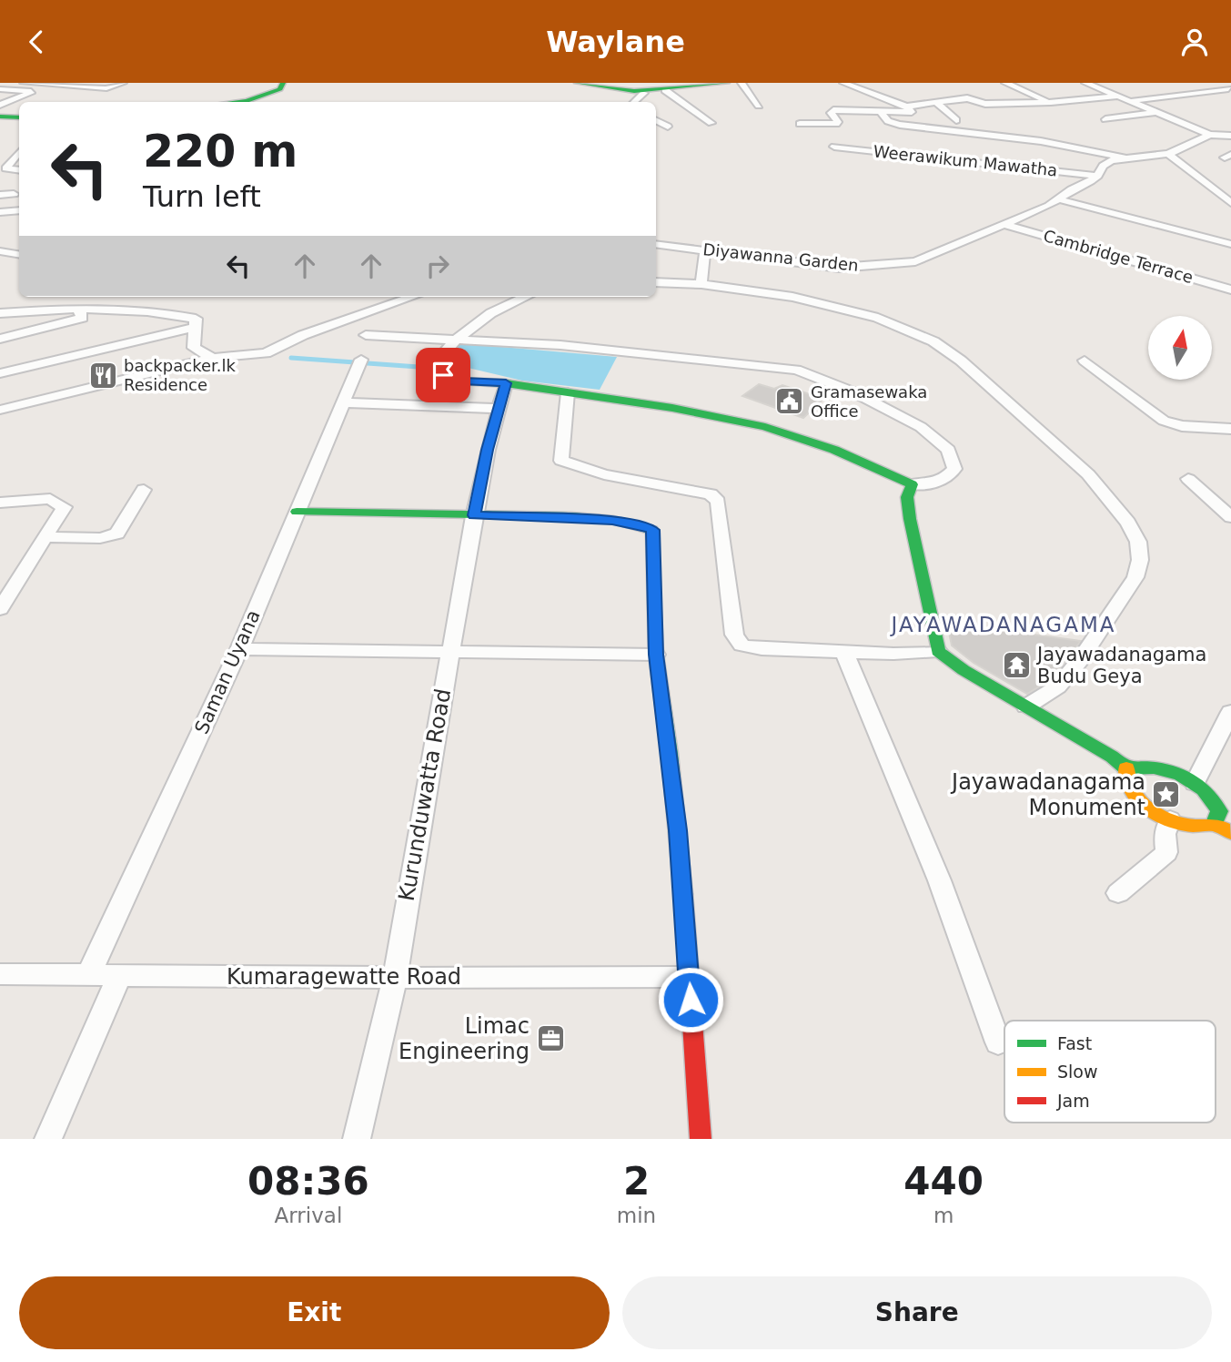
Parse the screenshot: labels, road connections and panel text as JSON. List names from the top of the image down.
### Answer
{
  "streets": {
    "street": [
      "Weerawikum Mawatha",
      "Cambridge Terrace",
      "Diyawanna Garden",
      "Saman Uyana",
      "Kurunduwatta Road",
      "Kumaragewatte Road"
    ]
  },
  "crossings": [
    ["Weerawikum Mawatha", "Diyawanna Garden"],
    ["Cambridge Terrace", "Diyawanna Garden"],
    ["Saman Uyana", "Kumaragewatte Road"],
    ["Kurunduwatta Road", "Kumaragewatte Road"]
  ],
  "districts": ["JAYAWADANAGAMA"],
  "places": {
    "restaurant": ["backpacker.lk Residence"],
    "public building": ["Gramasewaka Office"],
    "temple": ["Jayawadanagama Budu Geya"],
    "place": ["Jayawadanagama Monument"],
    "office": ["Limac Engineering"]
  },
  "legend": ["Fast", "Slow", "Jam"],
  "north": "top",
  "page": {
    "header": "Waylane",
    "turn": ["220 m", "Turn left"],
    "eta": [
      "08:36",
      "Arrival",
      "2",
      "min",
      "440",
      "m"
    ],
    "buttons": ["Exit", "Share"]
  }
}
